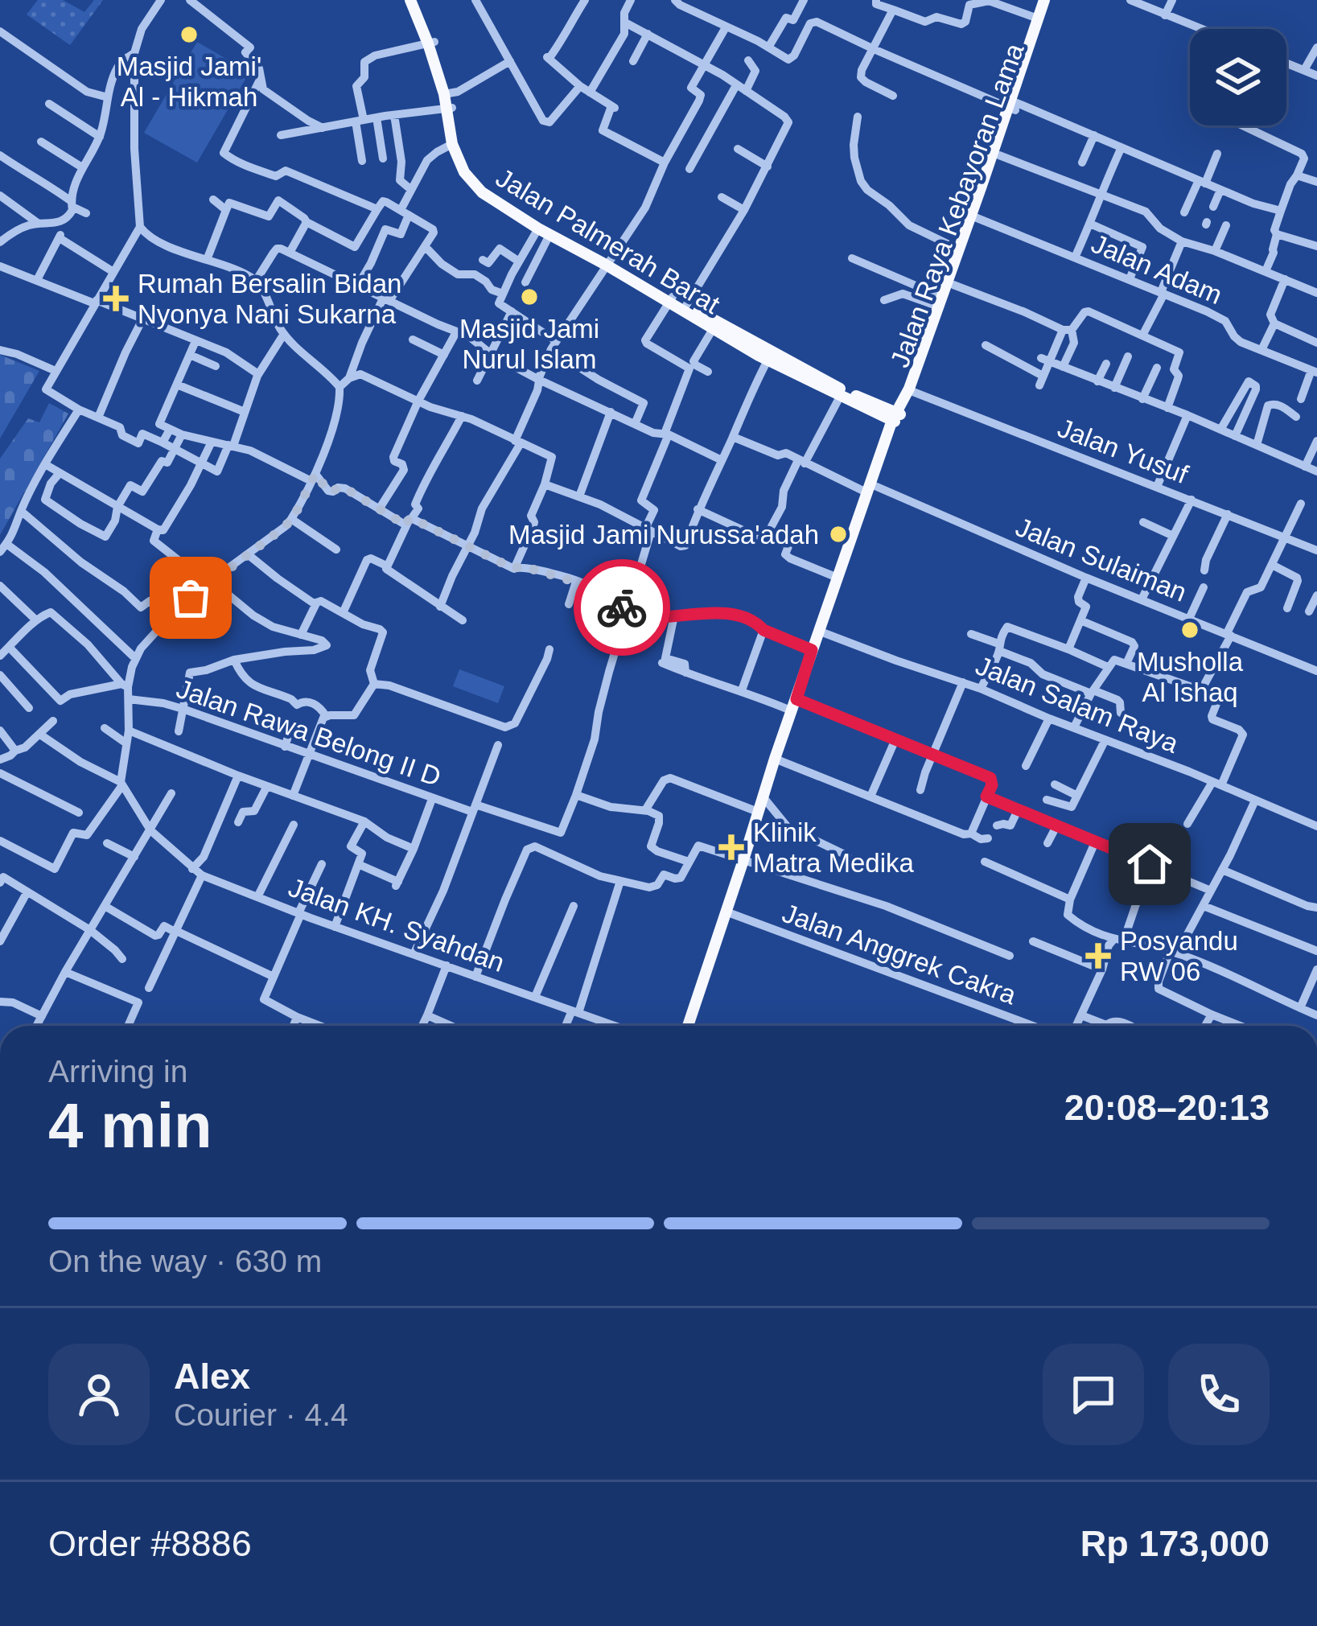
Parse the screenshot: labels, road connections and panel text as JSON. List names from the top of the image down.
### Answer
{
  "streets": {
    "main road": ["Jalan Raya Kebayoran Lama", "Jalan Palmerah Barat"],
    "street": [
      "Jalan Adam",
      "Jalan Yusuf",
      "Jalan Sulaiman",
      "Jalan Salam Raya",
      "Jalan Rawa Belong II D",
      "Jalan KH. Syahdan",
      "Jalan Anggrek Cakra"
    ]
  },
  "crossings": [
    ["Jalan Raya Kebayoran Lama", "Jalan Palmerah Barat"],
    ["Jalan Raya Kebayoran Lama", "Jalan Adam"],
    ["Jalan Raya Kebayoran Lama", "Jalan Yusuf"]
  ],
  "places": {
    "other": [
      "Masjid Jami' Al - Hikmah",
      "Masjid Jami Nurul Islam",
      "Masjid Jami Nurussa'adah",
      "Musholla Al Ishaq"
    ],
    "health": ["Rumah Bersalin Bidan Nyonya Nani Sukarna", "Klinik Matra Medika", "Posyandu RW 06"]
  },
  "page": {
    "heading": ["4 min", "Arriving in", "20:08–20:13"],
    "panel": [
      "Alex",
      "Courier · 4.4",
      "Order #8886",
      "Rp 173,000"
    ],
    "bar": "On the way · 630 m"
  }
}
